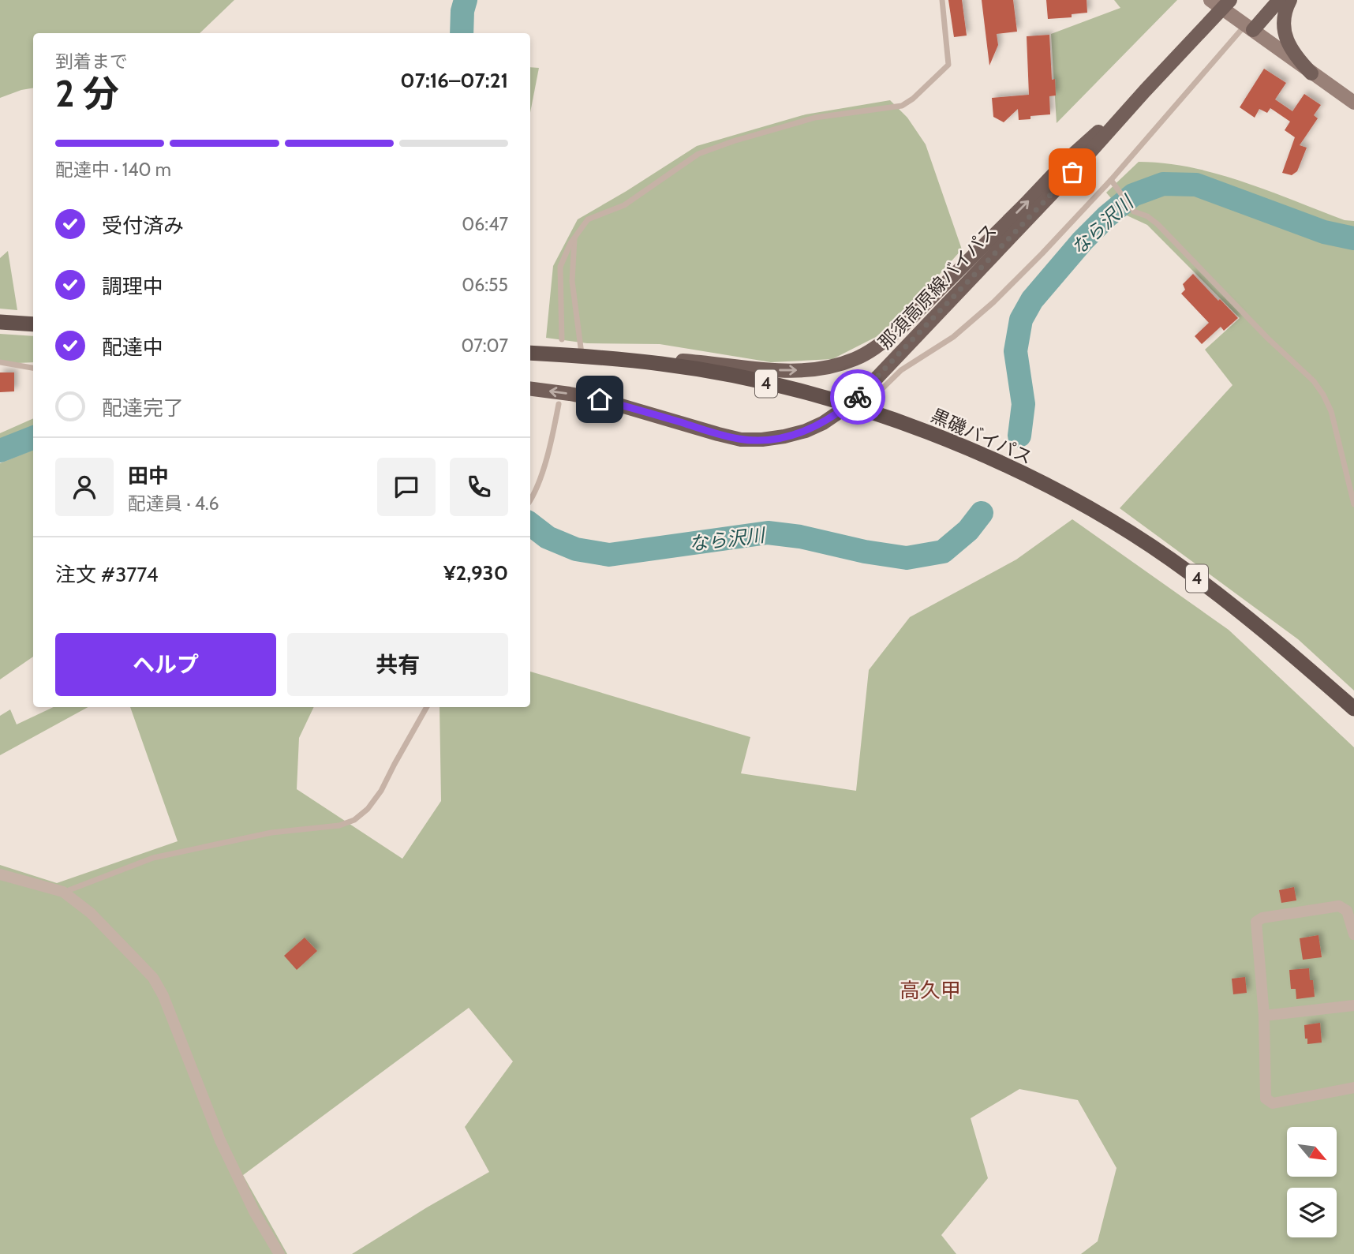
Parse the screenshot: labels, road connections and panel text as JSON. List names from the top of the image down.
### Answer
{
  "streets": {
    "highway": ["4", "黒磯バイパス"],
    "main road": ["那須高原線バイパス"]
  },
  "crossings": [
    ["那須高原線バイパス", "黒磯バイパス"]
  ],
  "districts": ["高久甲"],
  "water": ["なら沢川"],
  "north": "bottom right",
  "page": {
    "heading": ["2 分", "到着まで", "07:16–07:21"],
    "panel": [
      "田中",
      "配達員 · 4.6",
      "注文 #3774",
      "¥2,930"
    ],
    "bar": "配達中 · 140 m",
    "list": [
      ["受付済み", "06:47"],
      ["調理中", "06:55"],
      ["配達中", "07:07"],
      "配達完了"
    ],
    "buttons": ["ヘルプ", "共有"]
  }
}
